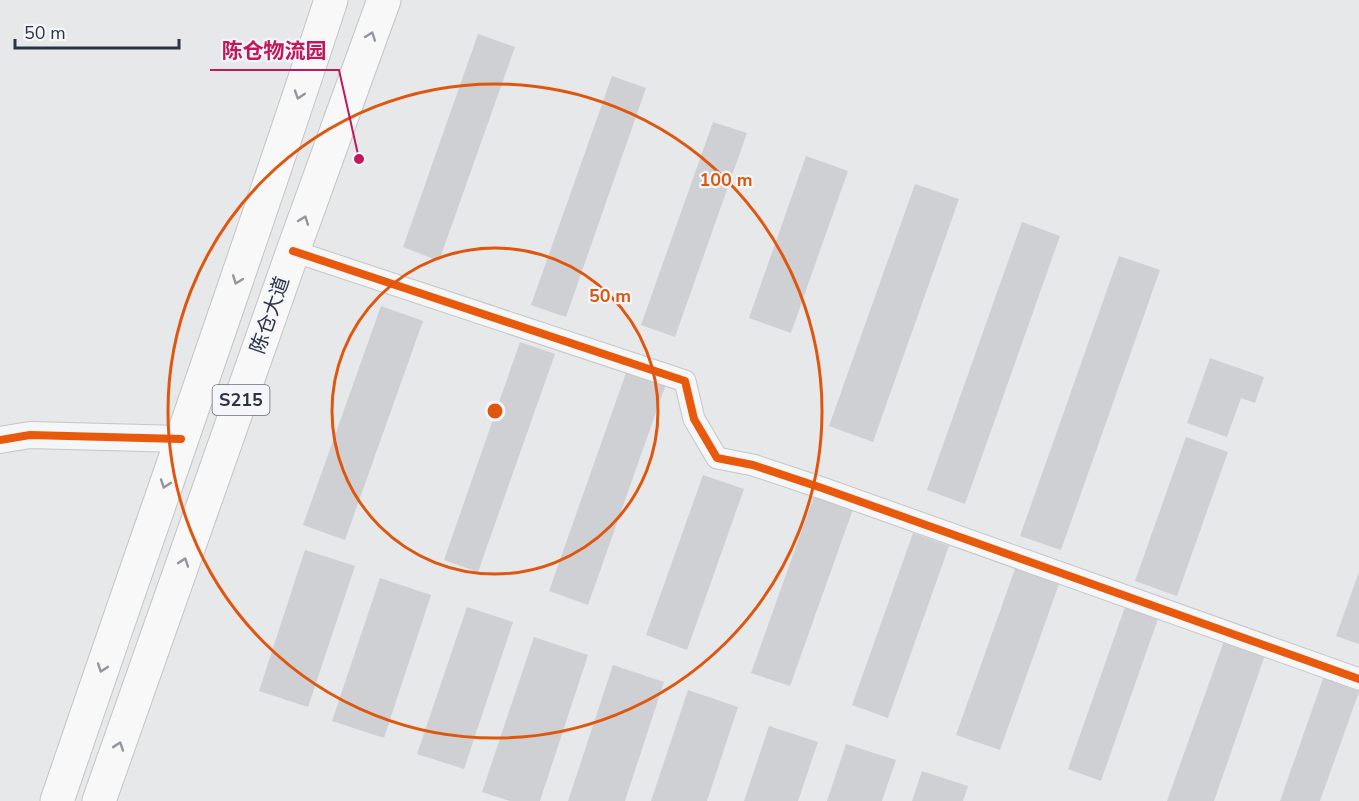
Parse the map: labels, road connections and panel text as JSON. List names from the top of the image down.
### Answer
{
  "streets": {
    "main road": ["陈仓大道", "S215"]
  },
  "places": ["陈仓物流园"],
  "scale_bar": "50 m",
  "rings": ["100 m", "50 m"]
}
